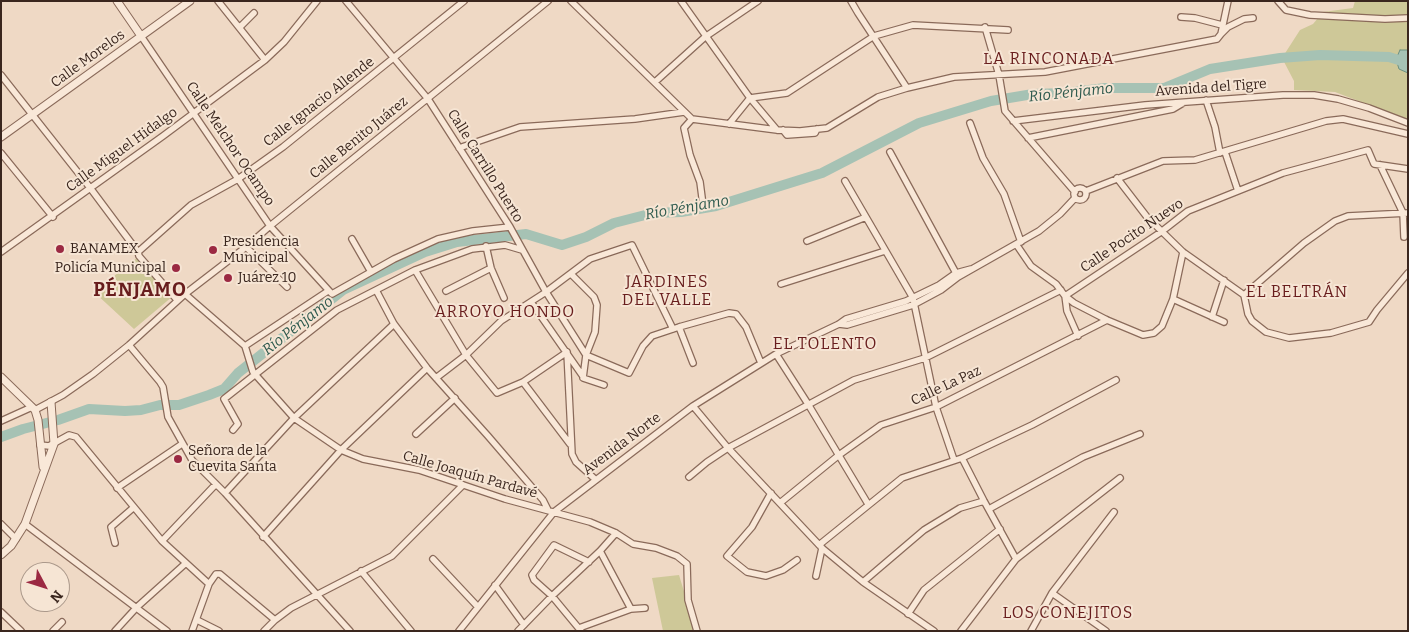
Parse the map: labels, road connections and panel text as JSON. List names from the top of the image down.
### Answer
{
  "streets": {
    "street": [
      "Calle Morelos",
      "Avenida del Tigre",
      "Calle Ignacio Allende",
      "Calle Benito Juárez",
      "Calle Melchor Ocampo",
      "Calle Miguel Hidalgo",
      "Calle Carrillo Puerto",
      "Calle Pocito Nuevo",
      "Calle La Paz",
      "Avenida Norte",
      "Calle Joaquín Pardavé"
    ]
  },
  "crossings": [
    ["Calle Morelos", "Calle Melchor Ocampo"],
    ["Calle Ignacio Allende", "Calle Melchor Ocampo"],
    ["Calle Ignacio Allende", "Calle Carrillo Puerto"],
    ["Calle Benito Juárez", "Calle Melchor Ocampo"],
    ["Calle Benito Juárez", "Calle Carrillo Puerto"],
    ["Calle Melchor Ocampo", "Calle Miguel Hidalgo"],
    ["Avenida Norte", "Calle Joaquín Pardavé"]
  ],
  "districts": [
    "LA RINCONADA",
    "JARDINES DEL VALLE",
    "PÉNJAMO",
    "EL BELTRÁN",
    "ARROYO HONDO",
    "EL TOLENTO",
    "LOS CONEJITOS"
  ],
  "water": ["Río Pénjamo"],
  "places": [
    "BANAMEX",
    "Presidencia Municipal",
    "Policía Municipal",
    "Juárez 10",
    "Señora de la Cuevita Santa"
  ],
  "north": "bottom right"
}
